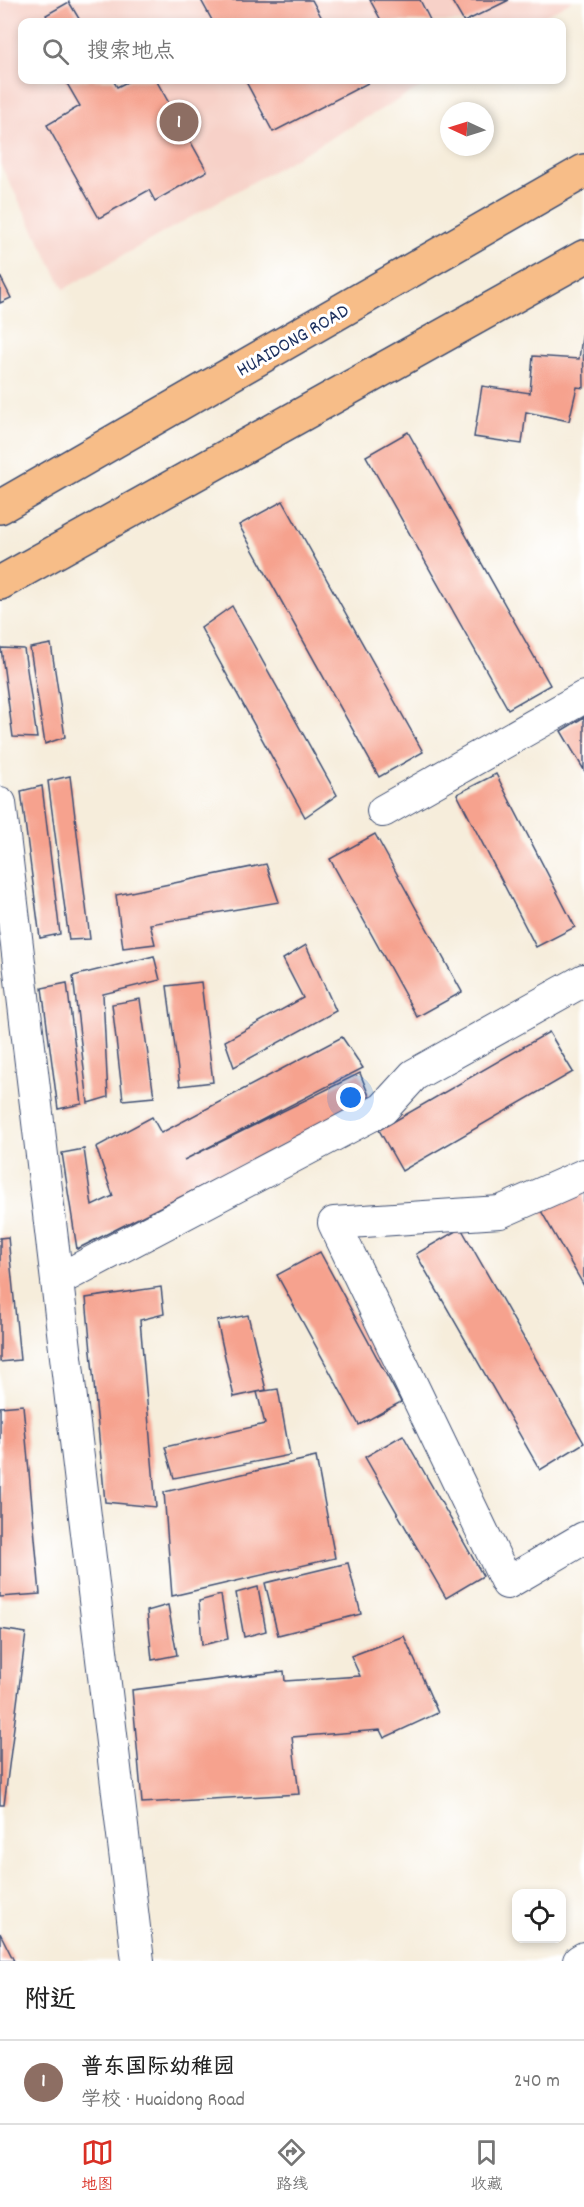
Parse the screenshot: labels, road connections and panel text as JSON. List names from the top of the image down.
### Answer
{
  "streets": {
    "main road": ["HUAIDONG ROAD"]
  },
  "north": "left",
  "page": {
    "search": "搜索地点",
    "pins": "1",
    "heading": "附近",
    "list": [
      {
        "mark": "1",
        "name": "普东国际幼稚园",
        "note": "学校 · Huaidong Road",
        "value": "240 m"
      }
    ],
    "nav": ["地图", "路线", "收藏"]
  }
}
